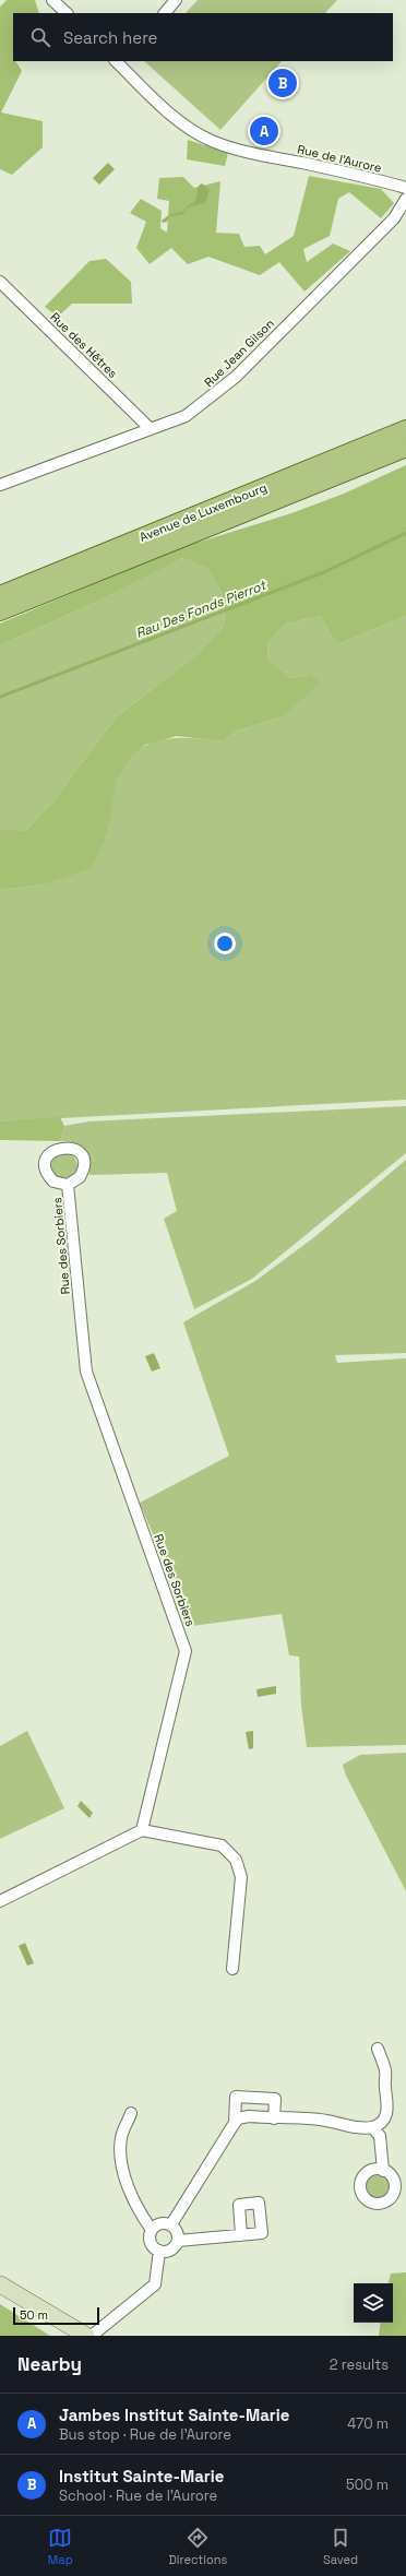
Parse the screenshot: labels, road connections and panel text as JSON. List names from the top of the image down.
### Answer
{
  "streets": {
    "main road": ["Avenue de Luxembourg"],
    "street": [
      "Rue de l'Aurore",
      "Rue des Hêtres",
      "Rue Jean Gilson",
      "Rue des Sorbiers"
    ]
  },
  "crossings": [
    ["Rue des Hêtres", "Rue Jean Gilson"]
  ],
  "water": ["Rau Des Fonds Pierrot"],
  "scale_bar": "50 m",
  "page": {
    "search": "Search here",
    "pins": ["B", "A"],
    "scale": "50 m",
    "heading": ["Nearby", "2 results"],
    "list": [
      {
        "mark": "A",
        "name": "Jambes Institut Sainte-Marie",
        "note": "Bus stop · Rue de l'Aurore",
        "value": "470 m"
      },
      {
        "mark": "B",
        "name": "Institut Sainte-Marie",
        "note": "School · Rue de l'Aurore",
        "value": "500 m"
      }
    ],
    "nav": ["Map", "Directions", "Saved"]
  }
}
